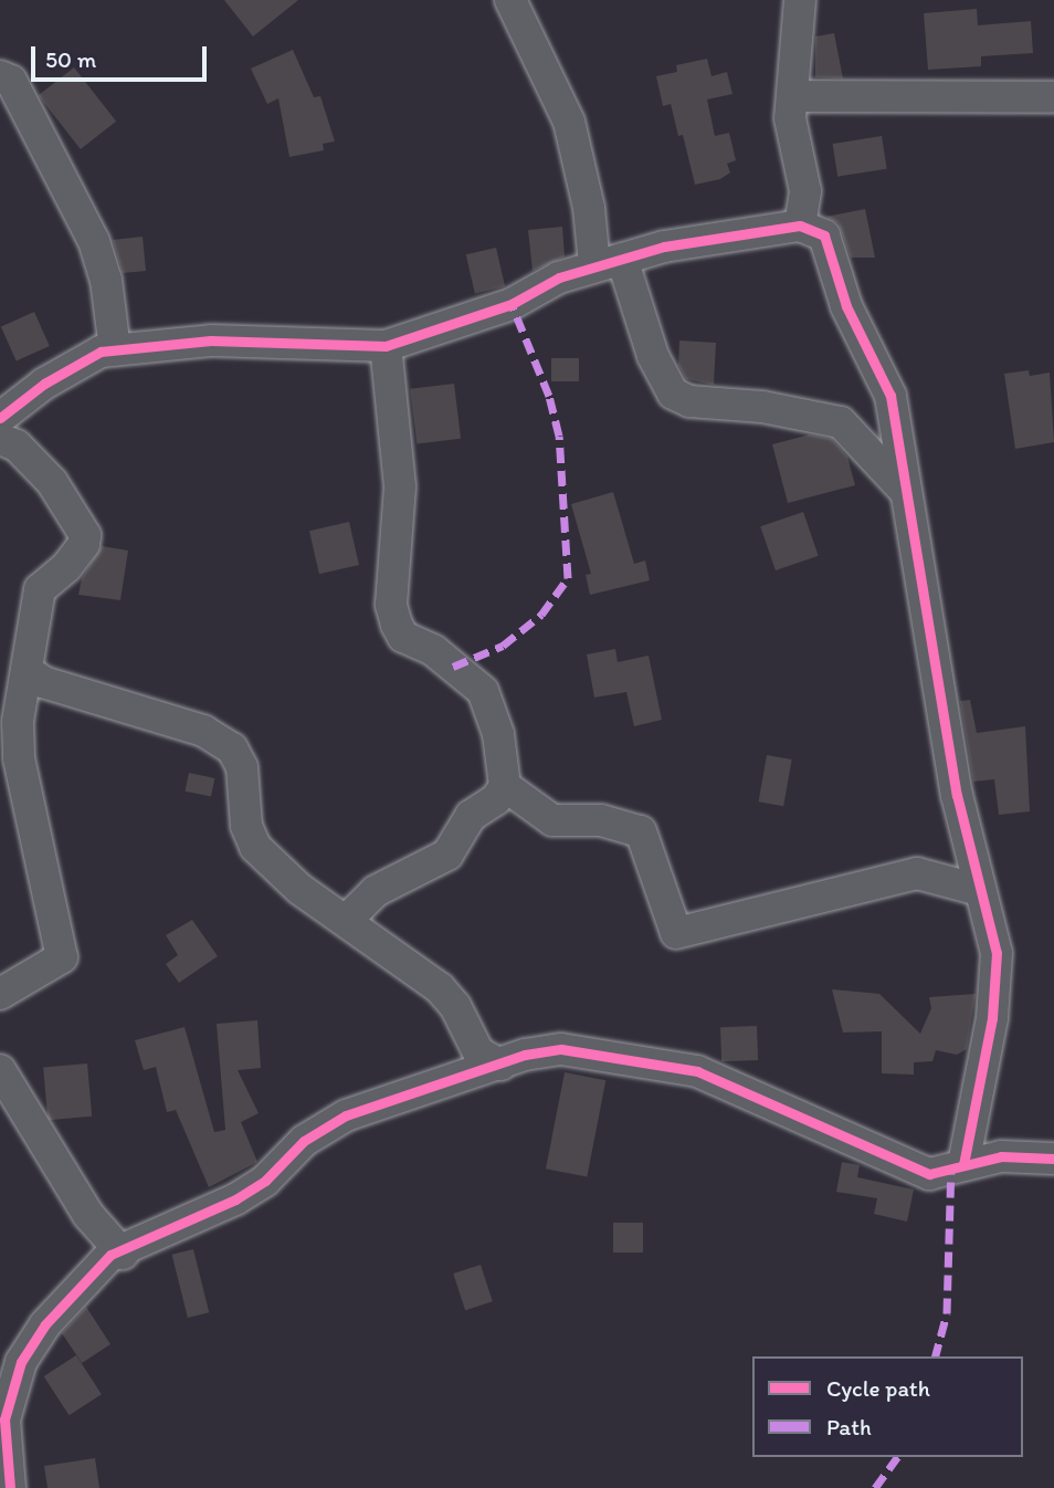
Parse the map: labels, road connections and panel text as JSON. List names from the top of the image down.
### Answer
{
  "legend": ["Cycle path", "Path"],
  "scale_bar": "50 m"
}
